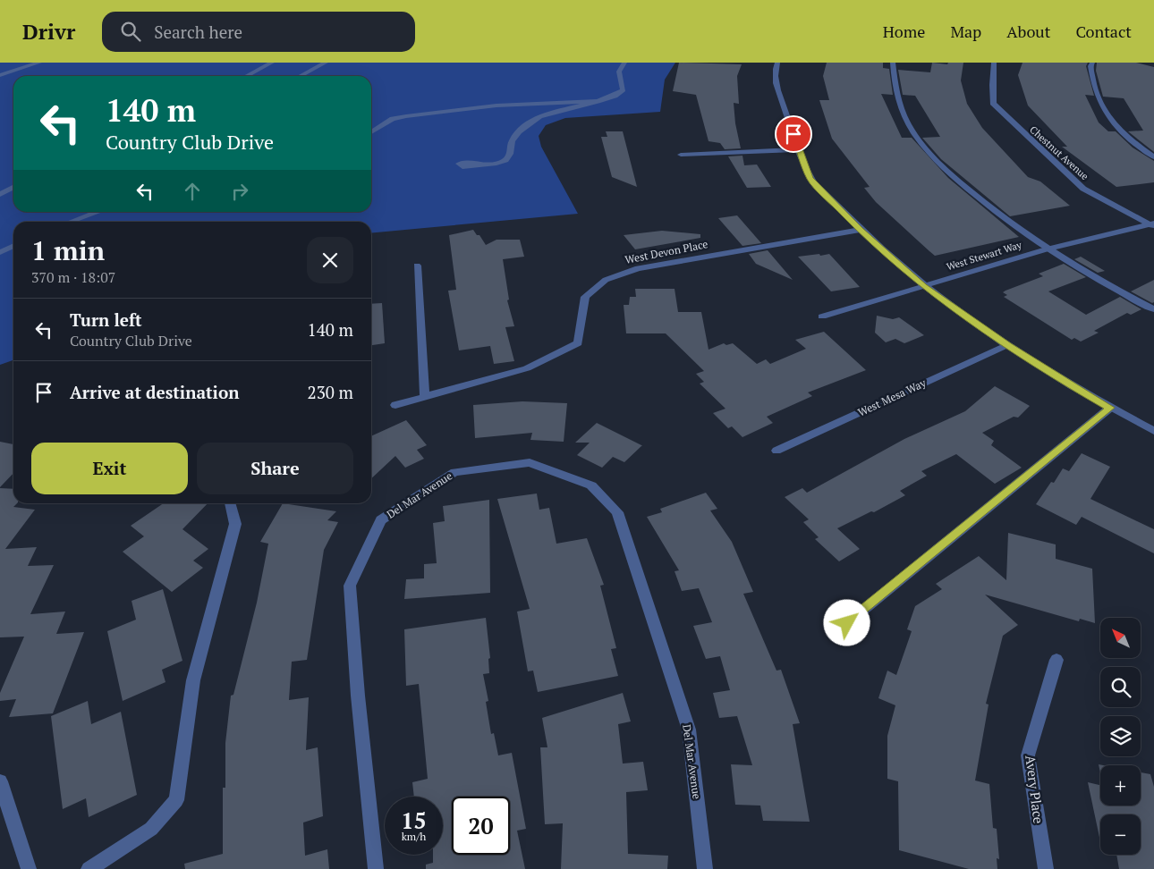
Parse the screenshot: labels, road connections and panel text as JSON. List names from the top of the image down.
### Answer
{
  "streets": {
    "street": [
      "Chestnut Avenue",
      "West Devon Place",
      "West Stewart Way",
      "West Mesa Way",
      "Del Mar Avenue",
      "Avery Place"
    ]
  },
  "crossings": [
    ["Chestnut Avenue", "West Stewart Way"]
  ],
  "north": "top left",
  "page": {
    "header": "Drivr",
    "search": "Search here",
    "nav": [
      "Home",
      "Map",
      "About",
      "Contact"
    ],
    "turn": ["140 m", "Country Club Drive"],
    "heading": ["1 min", "370 m · 18:07"],
    "list": [
      {
        "name": "Turn left",
        "note": "Country Club Drive",
        "value": "140 m"
      },
      {
        "name": "Arrive at destination",
        "value": "230 m"
      }
    ],
    "buttons": ["Exit", "Share"],
    "map_buttons": ["+", "−"],
    "speed": "15 km/h",
    "limit": "20"
  }
}
